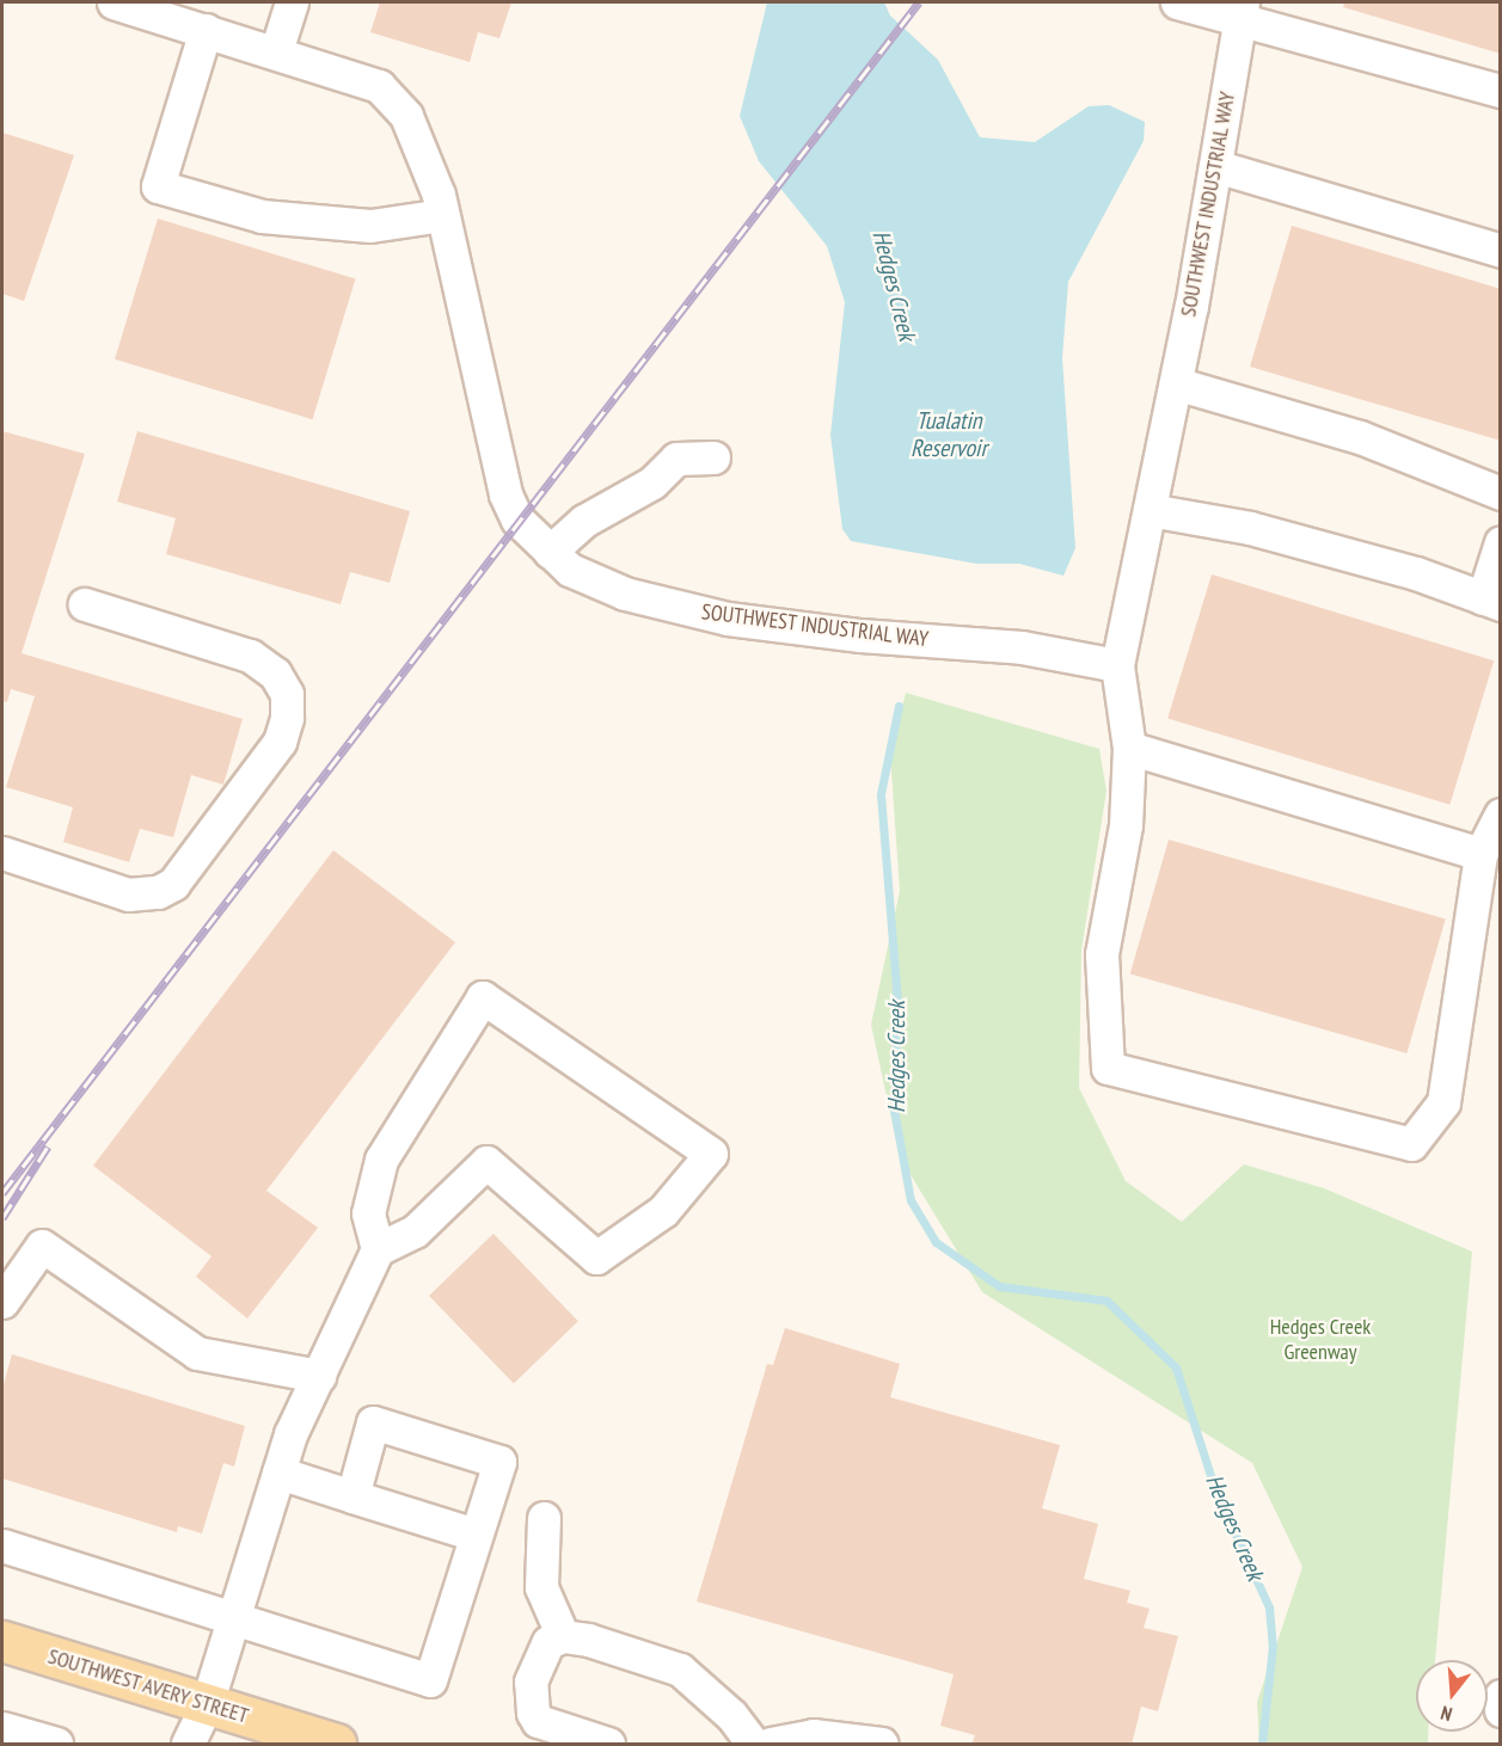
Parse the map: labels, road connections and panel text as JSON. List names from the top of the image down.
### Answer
{
  "streets": {
    "main road": ["SOUTHWEST AVERY STREET"],
    "street": ["SOUTHWEST INDUSTRIAL WAY"]
  },
  "water": ["Hedges Creek", "Tualatin Reservoir"],
  "parks": ["Hedges Creek Greenway"],
  "north": "bottom"
}
